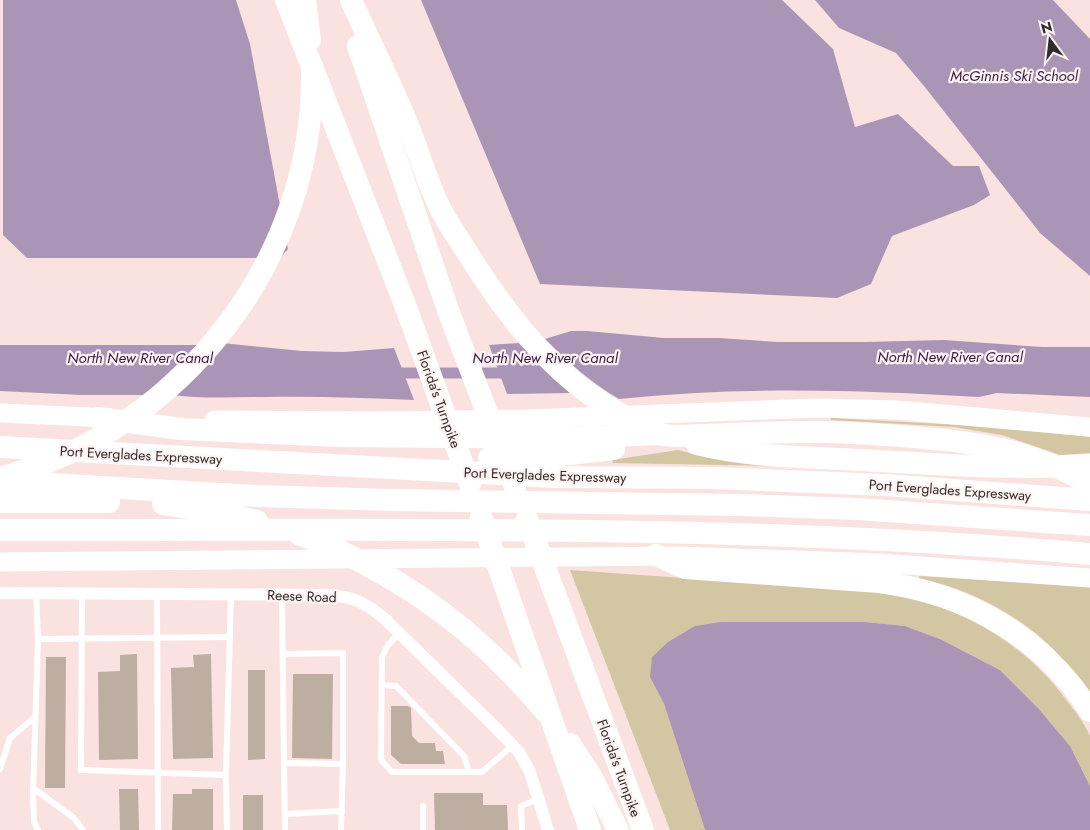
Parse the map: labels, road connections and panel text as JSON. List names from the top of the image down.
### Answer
{
  "streets": {
    "highway": ["Florida's Turnpike", "Port Everglades Expressway"],
    "street": ["Reese Road"]
  },
  "water": ["McGinnis Ski School", "North New River Canal"],
  "north": "top"
}
